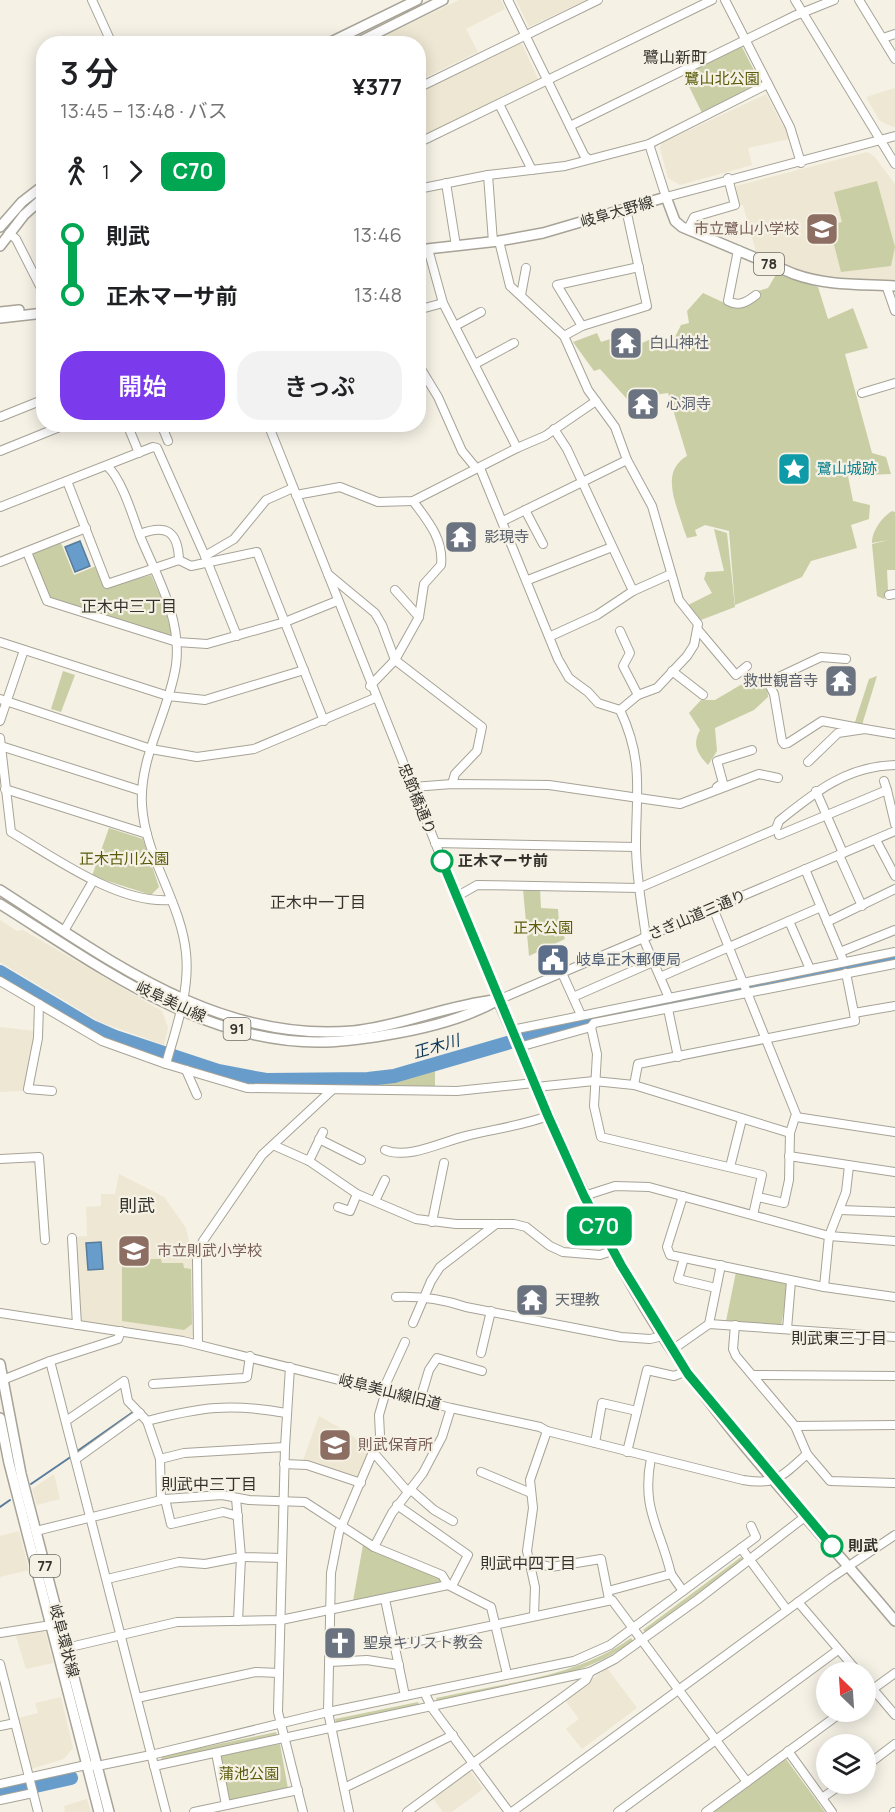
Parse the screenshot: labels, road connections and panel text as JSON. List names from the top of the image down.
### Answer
{
  "streets": {
    "main road": [
      "岐阜大野線",
      "78",
      "岐阜美山線",
      "91",
      "77",
      "岐阜環状線"
    ],
    "street": ["忠節橋通り", "さぎ山道三通り", "岐阜美山線旧道"]
  },
  "crossings": [
    ["忠節橋通り", "さぎ山道三通り"],
    ["忠節橋通り", "岐阜美山線"],
    ["さぎ山道三通り", "岐阜美山線"]
  ],
  "districts": [
    "鷺山新町",
    "正木中三丁目",
    "正木中一丁目",
    "則武",
    "則武東三丁目",
    "則武中三丁目",
    "則武中四丁目"
  ],
  "water": ["正木川"],
  "parks": [
    "鷺山北公園",
    "正木古川公園",
    "正木公園",
    "蒲池公園"
  ],
  "places": {
    "school or university": ["市立鷺山小学校", "市立則武小学校", "則武保育所"],
    "temple": [
      "白山神社",
      "心洞寺",
      "影現寺",
      "救世観音寺",
      "天理教"
    ],
    "place": ["鷺山城跡"],
    "other": ["正木マーサ前", "則武"],
    "public building": ["岐阜正木郵便局"],
    "church": ["聖泉キリスト教会"]
  },
  "lines": ["bus line C70"],
  "north": "top left",
  "page": {
    "on_map": "C70",
    "heading": ["3 分", "13:45 – 13:48 · バス", "¥377"],
    "legs": ["1", "C70"],
    "list": [
      {
        "name": "則武",
        "value": "13:46"
      },
      {
        "name": "正木マーサ前",
        "value": "13:48"
      }
    ],
    "buttons": ["開始", "きっぷ"]
  }
}
